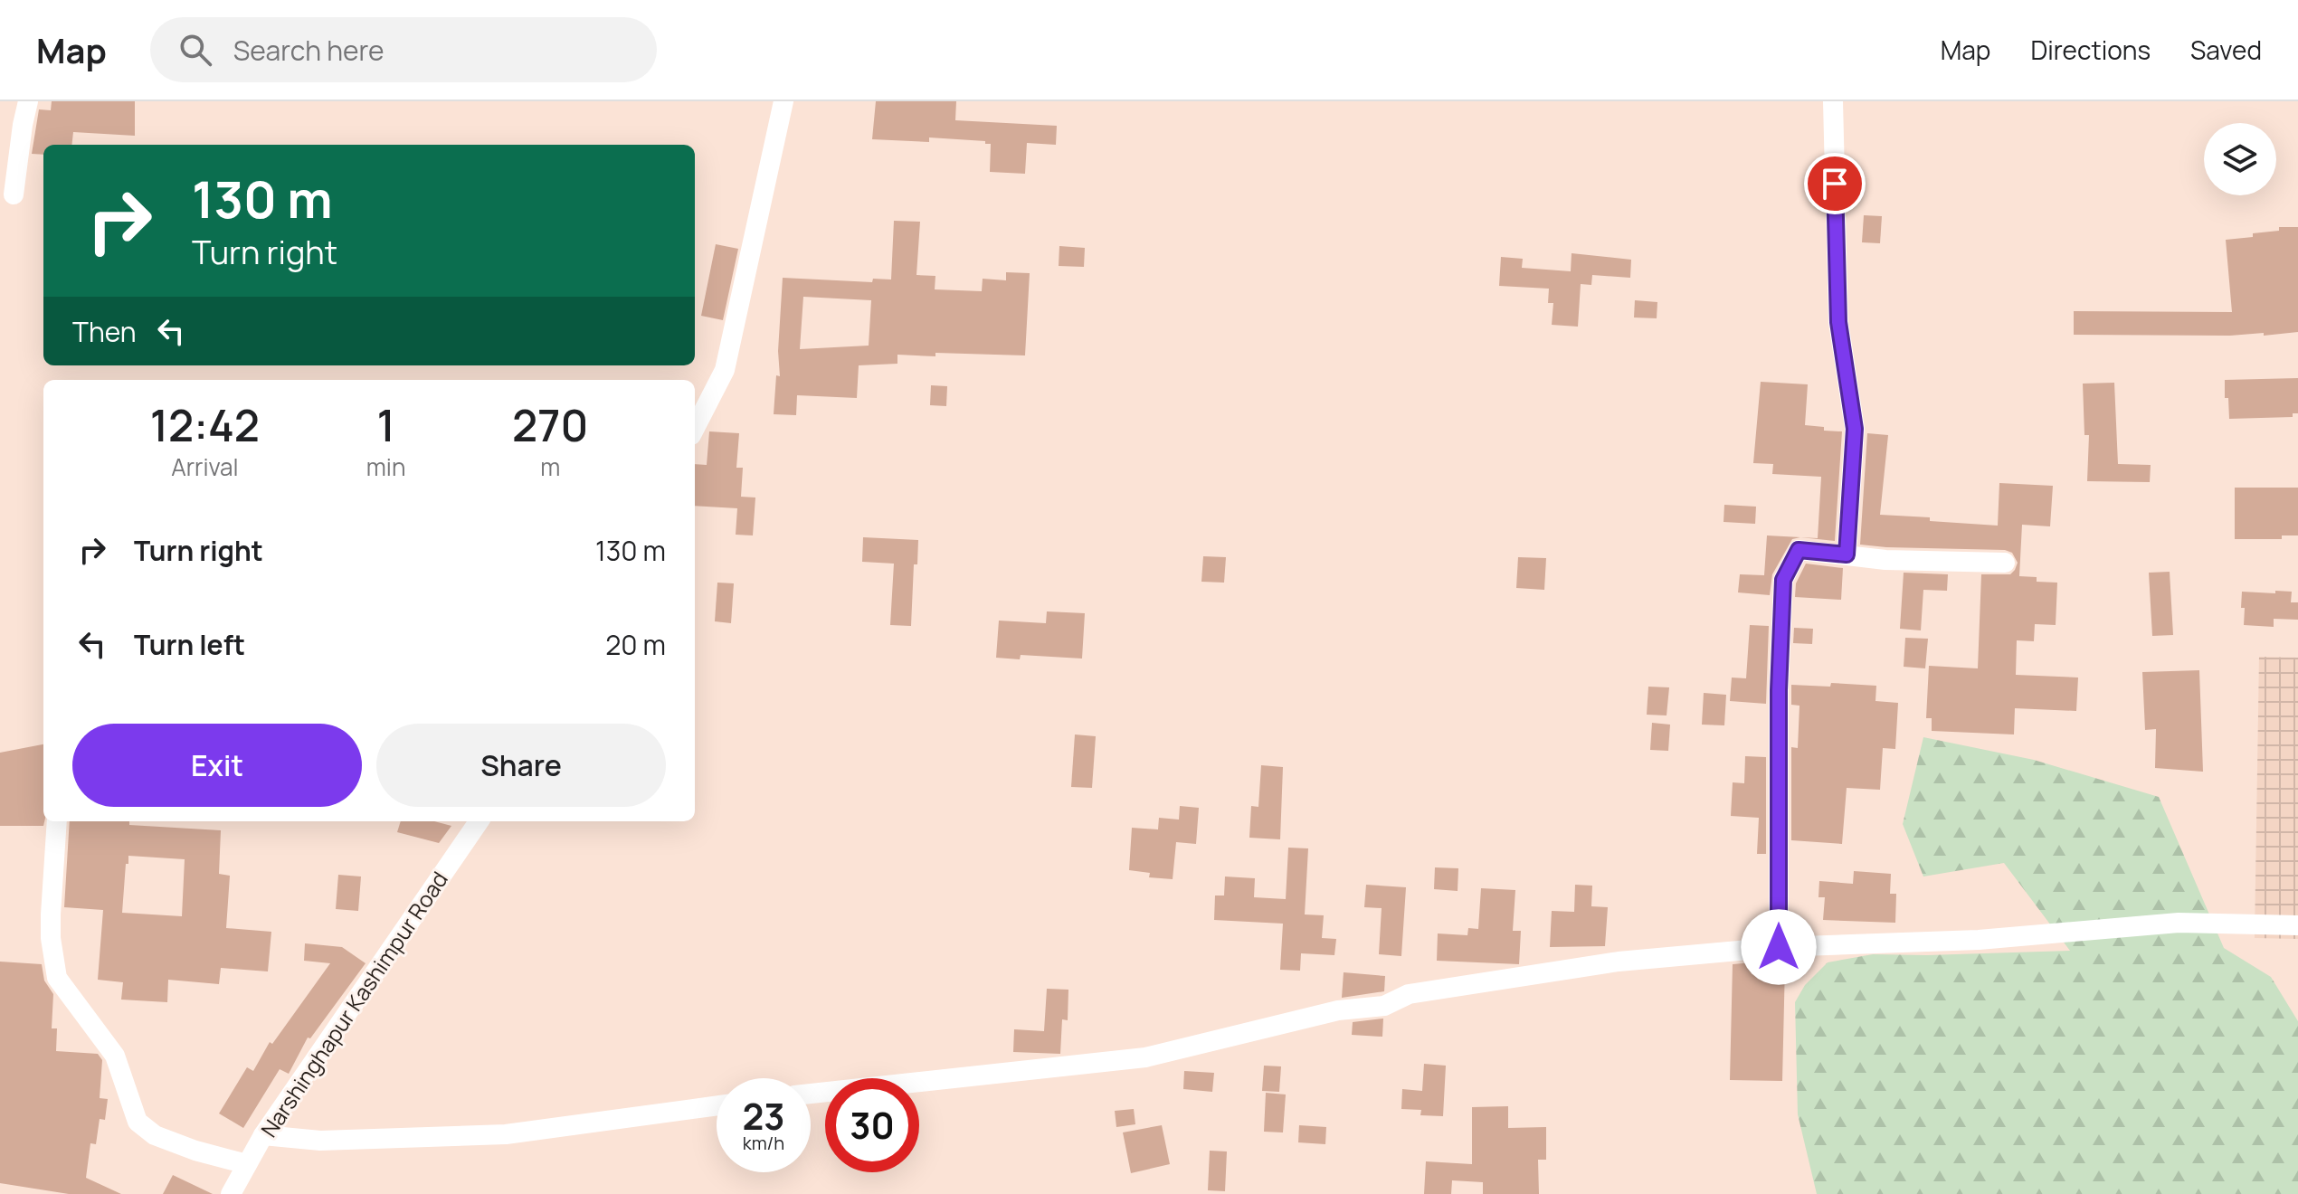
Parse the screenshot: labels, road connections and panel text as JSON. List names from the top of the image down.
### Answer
{
  "streets": {
    "street": ["Narshinghapur Kashimpur Road"]
  },
  "page": {
    "header": "Map",
    "search": "Search here",
    "nav": ["Map", "Directions", "Saved"],
    "turn": ["130 m", "Turn right"],
    "then": "Then",
    "eta": [
      "12:42",
      "Arrival",
      "1",
      "min",
      "270",
      "m"
    ],
    "list": [
      {
        "name": "Turn right",
        "value": "130 m"
      },
      {
        "name": "Turn left",
        "value": "20 m"
      }
    ],
    "buttons": ["Exit", "Share"],
    "speed": "23 km/h",
    "limit": "30"
  }
}
